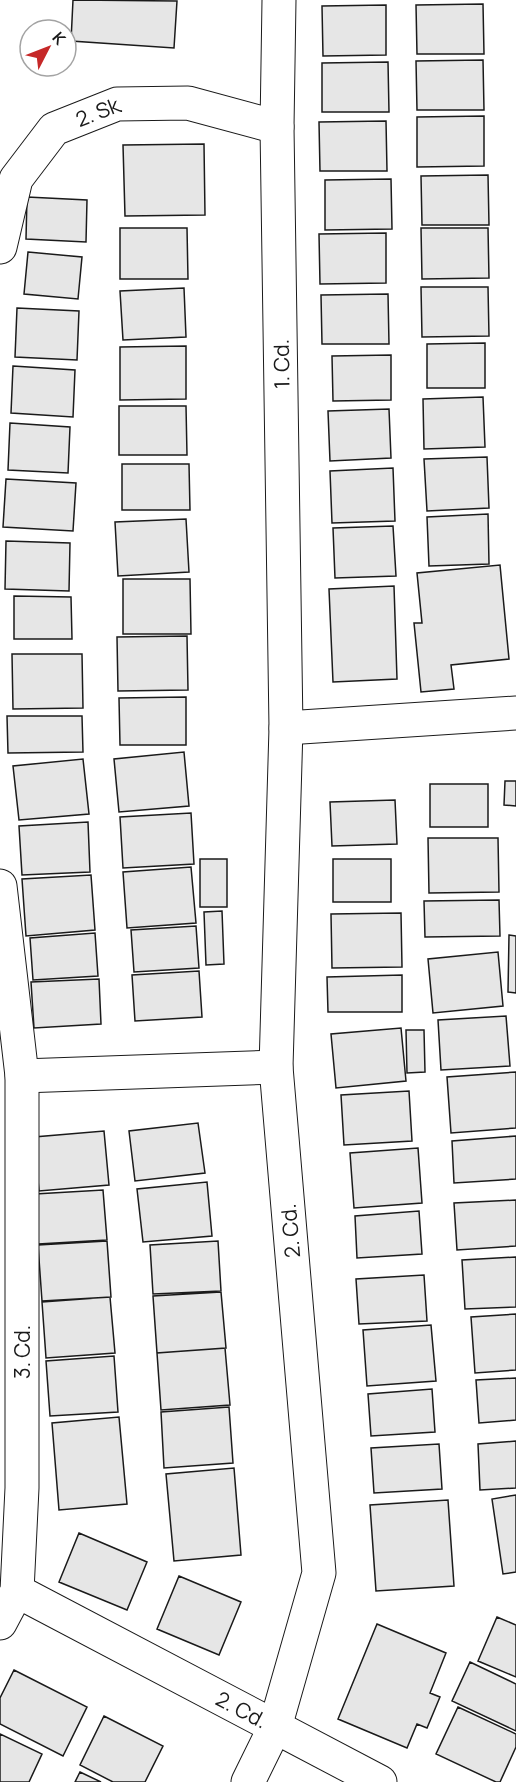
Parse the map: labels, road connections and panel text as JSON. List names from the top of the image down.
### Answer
{
  "streets": {
    "street": [
      "2. Sk.",
      "1. Cd.",
      "2. Cd.",
      "3. Cd."
    ]
  },
  "crossings": [
    ["2. Sk.", "1. Cd."],
    ["1. Cd.", "2. Cd."],
    ["2. Cd.", "3. Cd."]
  ],
  "north": "top right"
}
